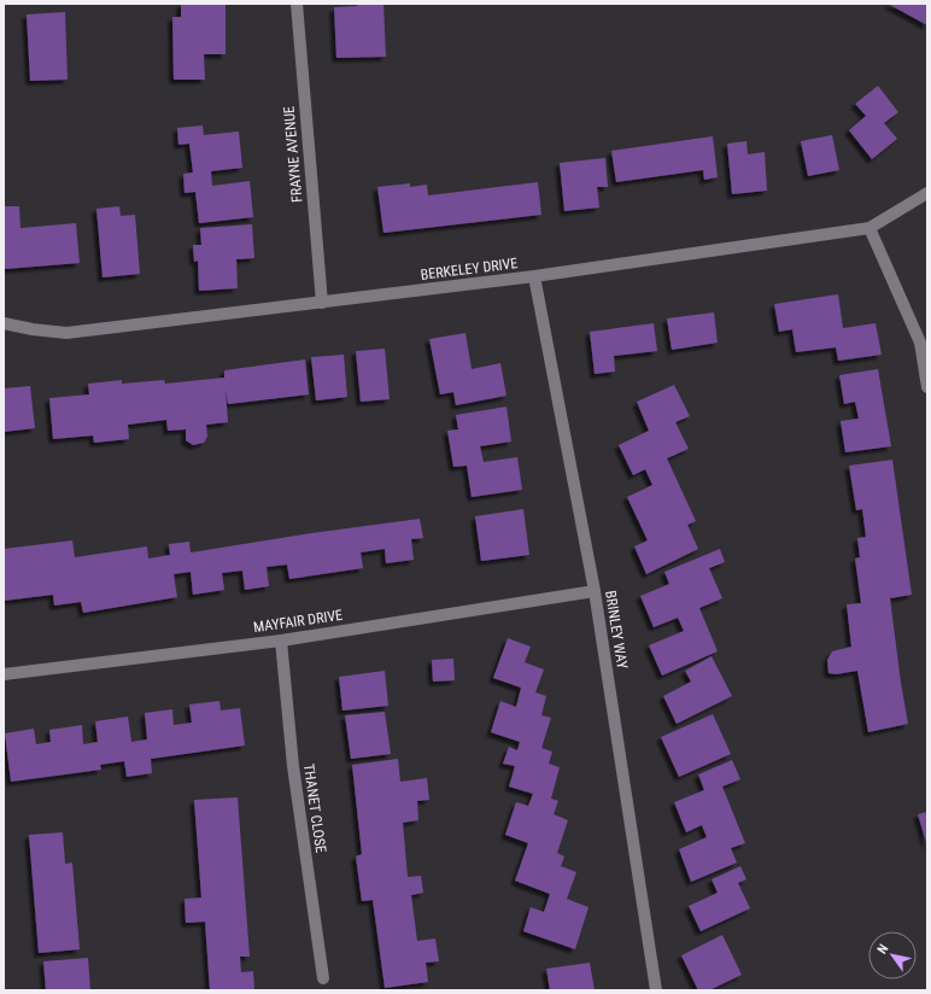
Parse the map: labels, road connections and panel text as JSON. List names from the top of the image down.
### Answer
{
  "streets": {
    "street": [
      "FRAYNE AVENUE",
      "BERKELEY DRIVE",
      "MAYFAIR DRIVE",
      "BRINLEY WAY",
      "THANET CLOSE"
    ]
  },
  "crossings": [
    ["FRAYNE AVENUE", "BERKELEY DRIVE"],
    ["BERKELEY DRIVE", "BRINLEY WAY"],
    ["MAYFAIR DRIVE", "BRINLEY WAY"],
    ["MAYFAIR DRIVE", "THANET CLOSE"]
  ],
  "north": "top left"
}
